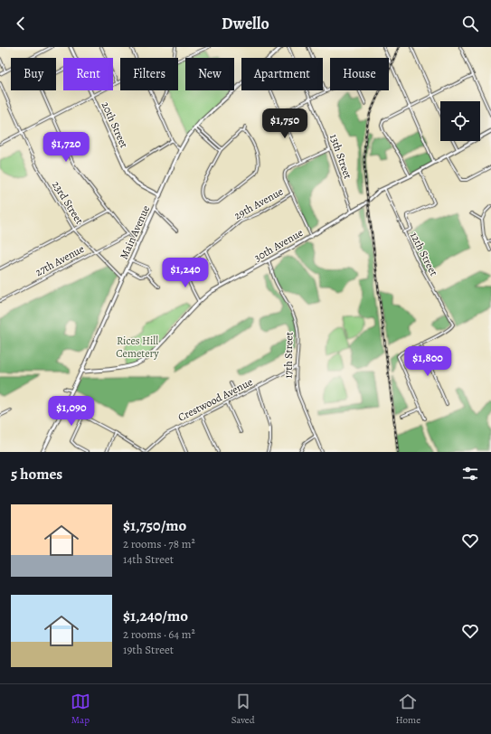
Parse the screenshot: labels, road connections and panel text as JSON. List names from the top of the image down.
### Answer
{
  "streets": {
    "street": [
      "20th Street",
      "13th Street",
      "23rd Street",
      "29th Avenue",
      "Main Avenue",
      "30th Avenue",
      "12th Street",
      "27th Avenue",
      "17th Street",
      "Crestwood Avenue"
    ]
  },
  "crossings": [
    ["20th Street", "Main Avenue"],
    ["13th Street", "30th Avenue"],
    ["23rd Street", "Main Avenue"],
    ["23rd Street", "27th Avenue"],
    ["29th Avenue", "30th Avenue"],
    ["Main Avenue", "30th Avenue"],
    ["30th Avenue", "12th Street"],
    ["30th Avenue", "17th Street"],
    ["17th Street", "Crestwood Avenue"]
  ],
  "parks": ["Rices Hill Cemetery"],
  "page": {
    "header": "Dwello",
    "chip": [
      "Buy",
      "Rent",
      "Filters",
      "New",
      "Apartment",
      "House"
    ],
    "price": [
      "$1,750",
      "$1,720",
      "$1,240",
      "$1,800",
      "$1,090"
    ],
    "heading": "5 homes",
    "list": [
      {
        "name": "$1,750/mo",
        "note": "2 rooms · 78 m² · 14th Street"
      },
      {
        "name": "$1,240/mo",
        "note": "2 rooms · 64 m² · 19th Street"
      }
    ],
    "tabs": ["Map", "Saved", "Home"]
  }
}
